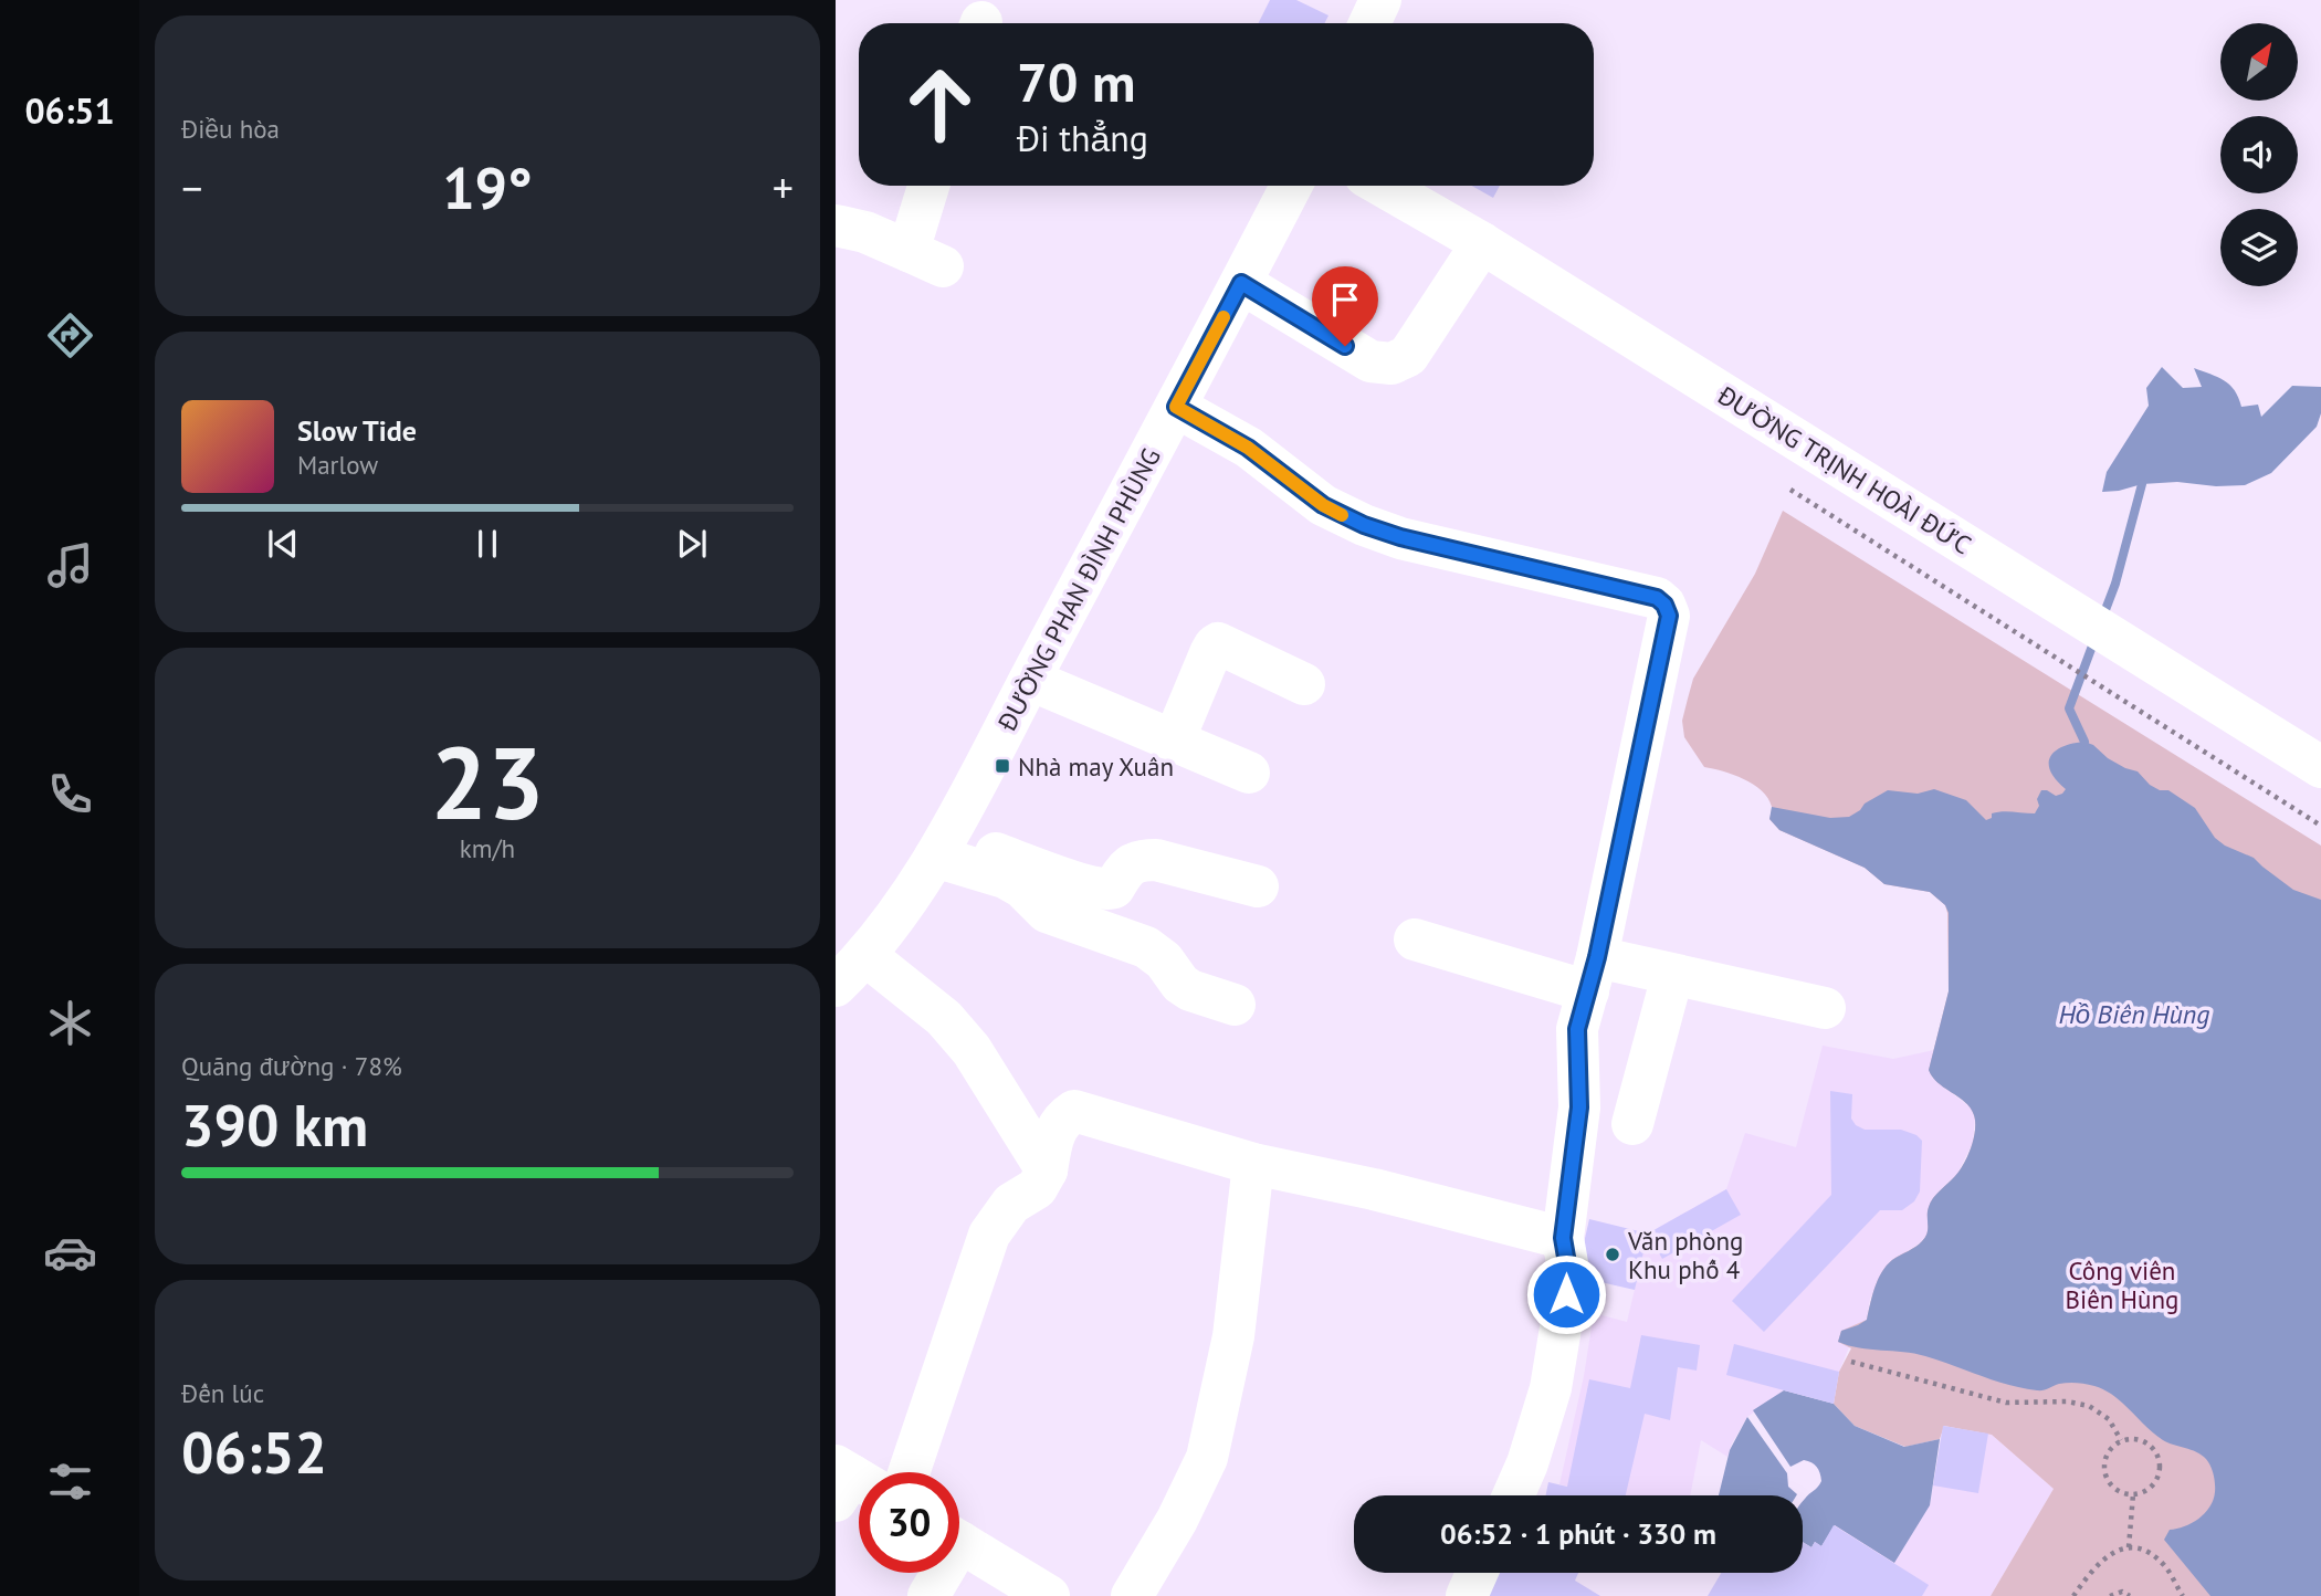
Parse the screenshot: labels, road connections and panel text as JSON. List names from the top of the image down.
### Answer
{
  "streets": {
    "street": ["ĐƯỜNG TRỊNH HOÀI ĐỨC", "ĐƯỜNG PHAN ĐÌNH PHÙNG"]
  },
  "water": ["Hồ Biên Hùng"],
  "parks": ["Công viên Biên Hùng"],
  "places": {
    "transit": ["Nhà may Xuân"],
    "other": ["Văn phòng Khu phố 4"]
  },
  "north": "top right",
  "page": {
    "tabs": "06:51",
    "tile": [
      "Điều hòa",
      ["23", "km/h"],
      ["Quãng đường · 78%", "390 km"],
      ["Đến lúc", "06:52"]
    ],
    "turn": ["70 m", "Đi thẳng"],
    "heat": ["−", "19°", "+"],
    "song": ["Slow Tide", "Marlow"],
    "limit": "30",
    "trip": "06:52 · 1 phút · 330 m"
  }
}
